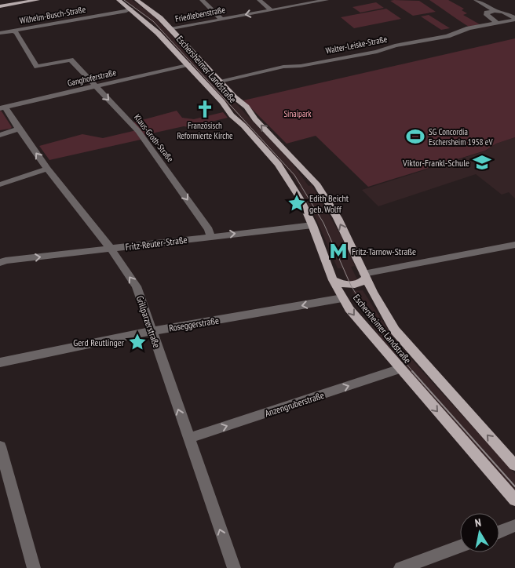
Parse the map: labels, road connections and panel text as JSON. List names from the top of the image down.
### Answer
{
  "streets": {
    "main road": ["Eschersheimer Landstraße"],
    "street": [
      "Friedlebenstraße",
      "Wilhelm-Busch-Straße",
      "Walter-Leiske-Straße",
      "Ganghoferstraße",
      "Klaus-Groth-Straße",
      "Fritz-Reuter-Straße",
      "Grillparzerstraße",
      "Roseggerstraße",
      "Anzengruberstraße"
    ]
  },
  "crossings": [
    ["Friedlebenstraße", "Eschersheimer Landstraße"],
    ["Wilhelm-Busch-Straße", "Eschersheimer Landstraße"],
    ["Wilhelm-Busch-Straße", "Klaus-Groth-Straße"],
    ["Walter-Leiske-Straße", "Eschersheimer Landstraße"],
    ["Eschersheimer Landstraße", "Ganghoferstraße"],
    ["Eschersheimer Landstraße", "Fritz-Reuter-Straße"],
    ["Eschersheimer Landstraße", "Roseggerstraße"],
    ["Eschersheimer Landstraße", "Anzengruberstraße"],
    ["Ganghoferstraße", "Klaus-Groth-Straße"],
    ["Ganghoferstraße", "Grillparzerstraße"],
    ["Klaus-Groth-Straße", "Fritz-Reuter-Straße"],
    ["Fritz-Reuter-Straße", "Grillparzerstraße"],
    ["Grillparzerstraße", "Roseggerstraße"],
    ["Grillparzerstraße", "Anzengruberstraße"]
  ],
  "one_way": [
    "Klaus-Groth-Straße",
    "Fritz-Reuter-Straße",
    "Grillparzerstraße",
    "Roseggerstraße",
    "Anzengruberstraße"
  ],
  "parks": ["Sinaipark"],
  "places": {
    "church": ["Französisch Reformierte Kirche"],
    "sports": ["SG Concordia Eschersheim 1958 eV"],
    "school or university": ["Viktor-Frankl-Schule"],
    "place": ["Edith Beicht geb. Wolff", "Gerd Reutlinger"],
    "metro station": ["Fritz-Tarnow-Straße"]
  },
  "north": "top"
}
